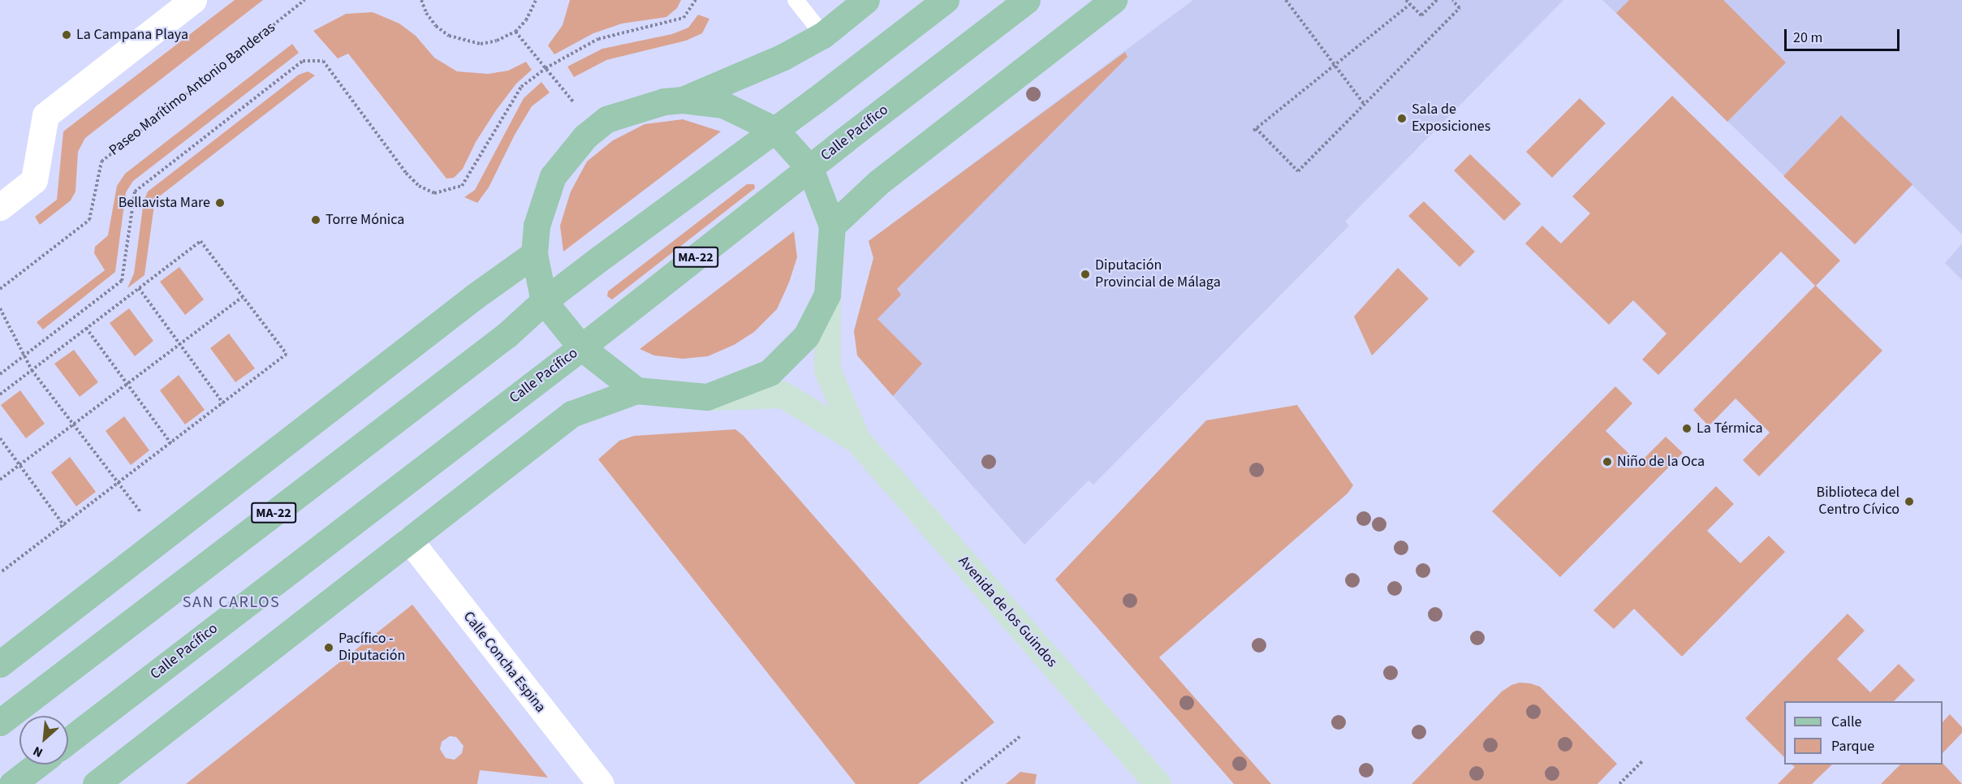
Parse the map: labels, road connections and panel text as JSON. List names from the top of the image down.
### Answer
{
  "streets": {
    "main road": ["Calle Pacífico", "MA-22", "Avenida de los Guindos"],
    "street": ["Calle Concha Espina"],
    "path": ["Paseo Marítimo Antonio Banderas"]
  },
  "districts": ["SAN CARLOS"],
  "places": [
    "La Campana Playa",
    "Sala de Exposiciones",
    "Bellavista Mare",
    "Torre Mónica",
    "Diputación Provincial de Málaga",
    "La Térmica",
    "Niño de la Oca",
    "Biblioteca del Centro Cívico",
    "Pacífico - Diputación"
  ],
  "legend": ["Calle", "Parque"],
  "scale_bar": "20 m",
  "north": "bottom left"
}
